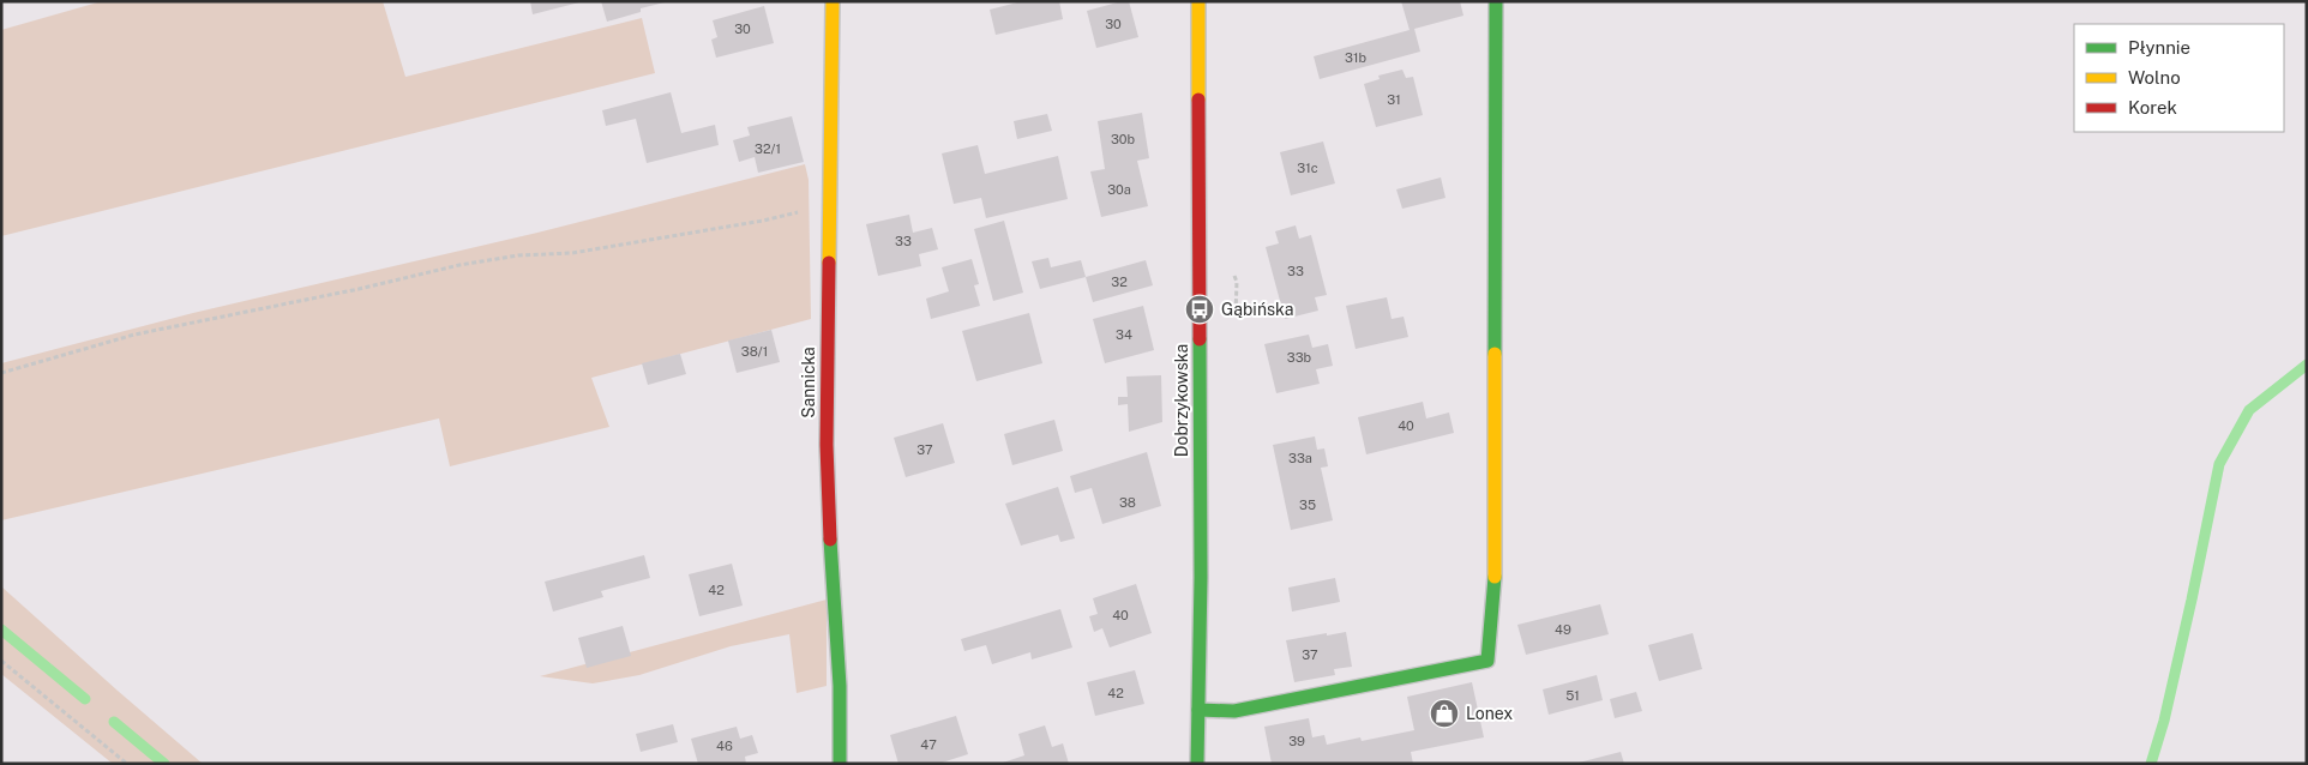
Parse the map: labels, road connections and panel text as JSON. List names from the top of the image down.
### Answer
{
  "streets": {
    "street": ["Sannicka", "Dobrzykowska"]
  },
  "places": {
    "bus stop": ["Gąbińska"],
    "shop": ["Lonex"]
  },
  "house_numbers": [
    "30",
    "30",
    "31b",
    "31",
    "30b",
    "32/1",
    "31c",
    "30a",
    "33",
    "33",
    "32",
    "34",
    "38/1",
    "33b",
    "40",
    "37",
    "33a",
    "38",
    "35",
    "42",
    "40",
    "49",
    "37",
    "42",
    "51",
    "39",
    "47",
    "46"
  ],
  "legend": ["Płynnie", "Wolno", "Korek"]
}
